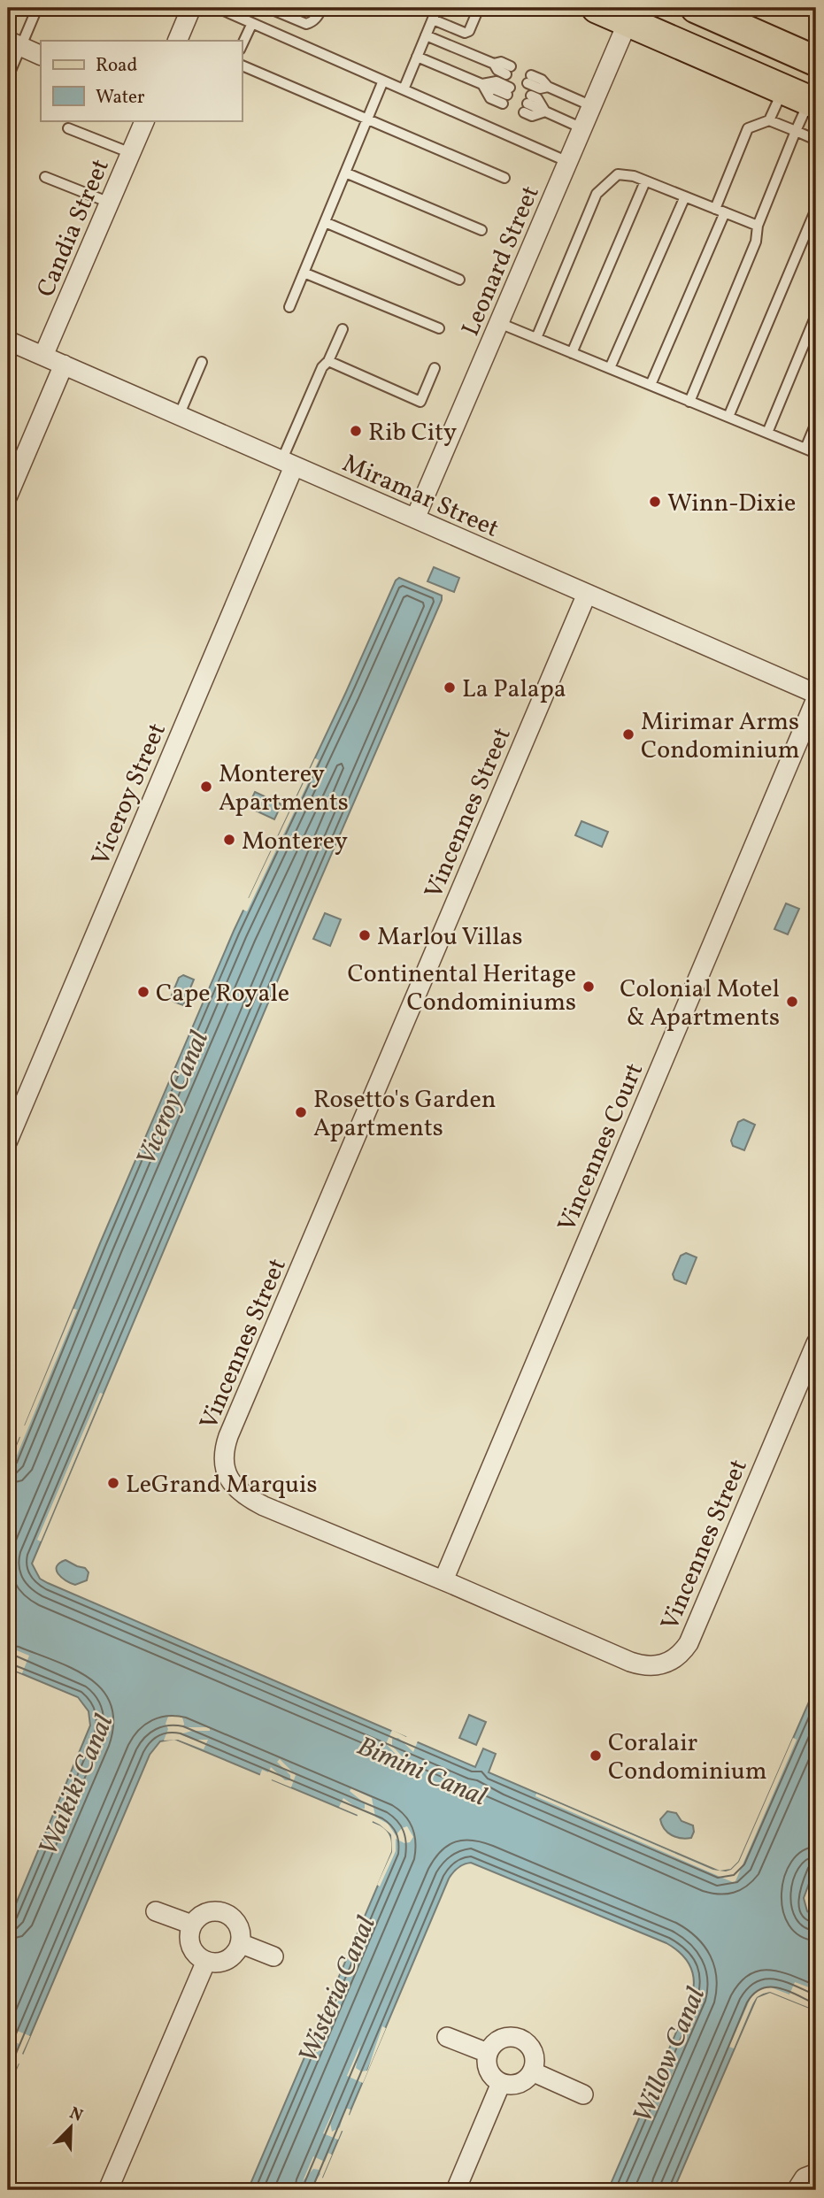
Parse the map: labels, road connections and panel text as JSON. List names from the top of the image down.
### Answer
{
  "streets": {
    "street": [
      "Candia Street",
      "Leonard Street",
      "Miramar Street",
      "Viceroy Street",
      "Vincennes Street",
      "Vincennes Court"
    ]
  },
  "crossings": [
    ["Candia Street", "Miramar Street"],
    ["Leonard Street", "Miramar Street"],
    ["Miramar Street", "Viceroy Street"],
    ["Miramar Street", "Vincennes Street"],
    ["Vincennes Street", "Vincennes Court"]
  ],
  "water": [
    "Viceroy Canal",
    "Bimini Canal",
    "Waikiki Canal",
    "Wisteria Canal",
    "Willow Canal"
  ],
  "places": [
    "Rib City",
    "Winn-Dixie",
    "La Palapa",
    "Mirimar Arms Condominium",
    "Monterey Apartments",
    "Monterey",
    "Marlou Villas",
    "Continental Heritage Condominiums",
    "Cape Royale",
    "Colonial Motel & Apartments",
    "Rosetto's Garden Apartments",
    "LeGrand Marquis",
    "Coralair Condominium"
  ],
  "legend": ["Road", "Water"],
  "north": "top right"
}
